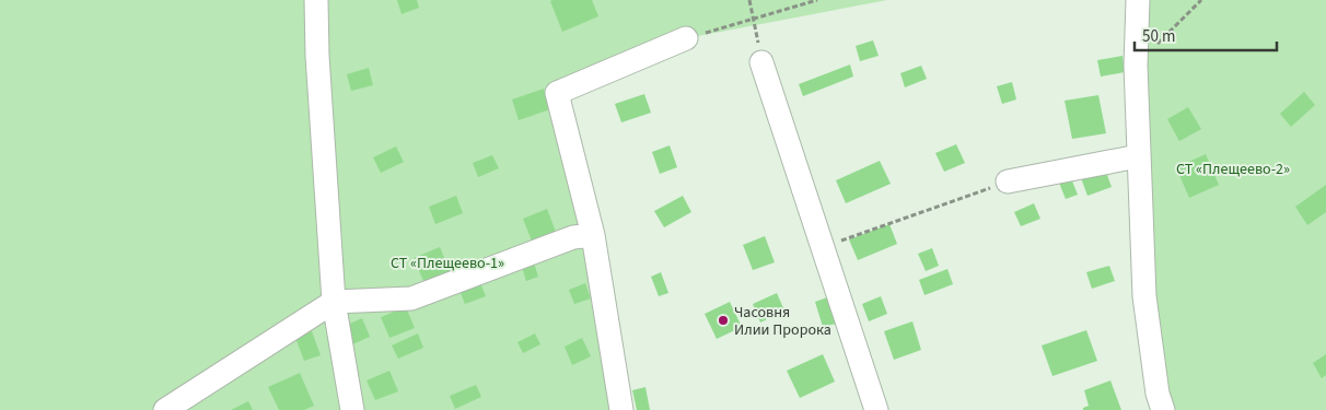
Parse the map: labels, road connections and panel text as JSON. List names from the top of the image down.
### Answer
{
  "parks": ["СТ «Плещеево-2»", "СТ «Плещеево-1»"],
  "places": ["Часовня Илии Пророка"],
  "scale_bar": "50 m"
}
